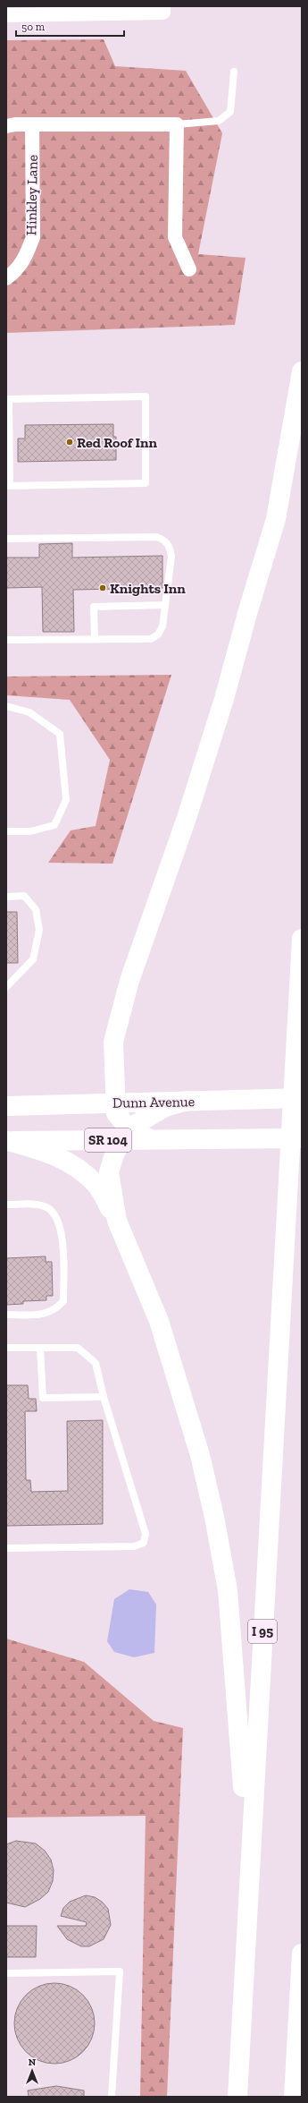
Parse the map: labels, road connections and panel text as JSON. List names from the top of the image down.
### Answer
{
  "streets": {
    "main road": ["Dunn Avenue", "SR 104", "I 95"],
    "street": ["Hinkley Lane"]
  },
  "places": ["Red Roof Inn", "Knights Inn"],
  "scale_bar": "50 m",
  "north": "top"
}
